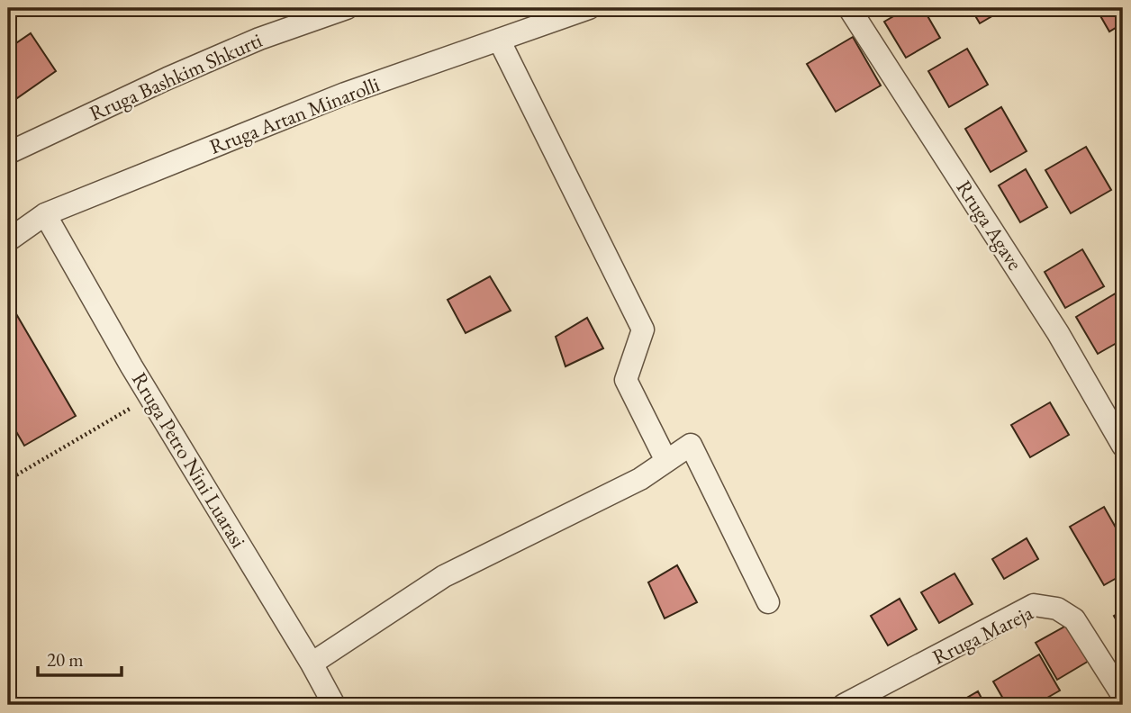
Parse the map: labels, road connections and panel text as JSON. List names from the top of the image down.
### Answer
{
  "streets": {
    "street": [
      "Rruga Bashkim Shkurti",
      "Rruga Artan Minarolli",
      "Rruga Agave",
      "Rruga Petro Nini Luarasi",
      "Rruga Mareja"
    ]
  },
  "crossings": [
    ["Rruga Artan Minarolli", "Rruga Petro Nini Luarasi"]
  ],
  "scale_bar": "20 m"
}
